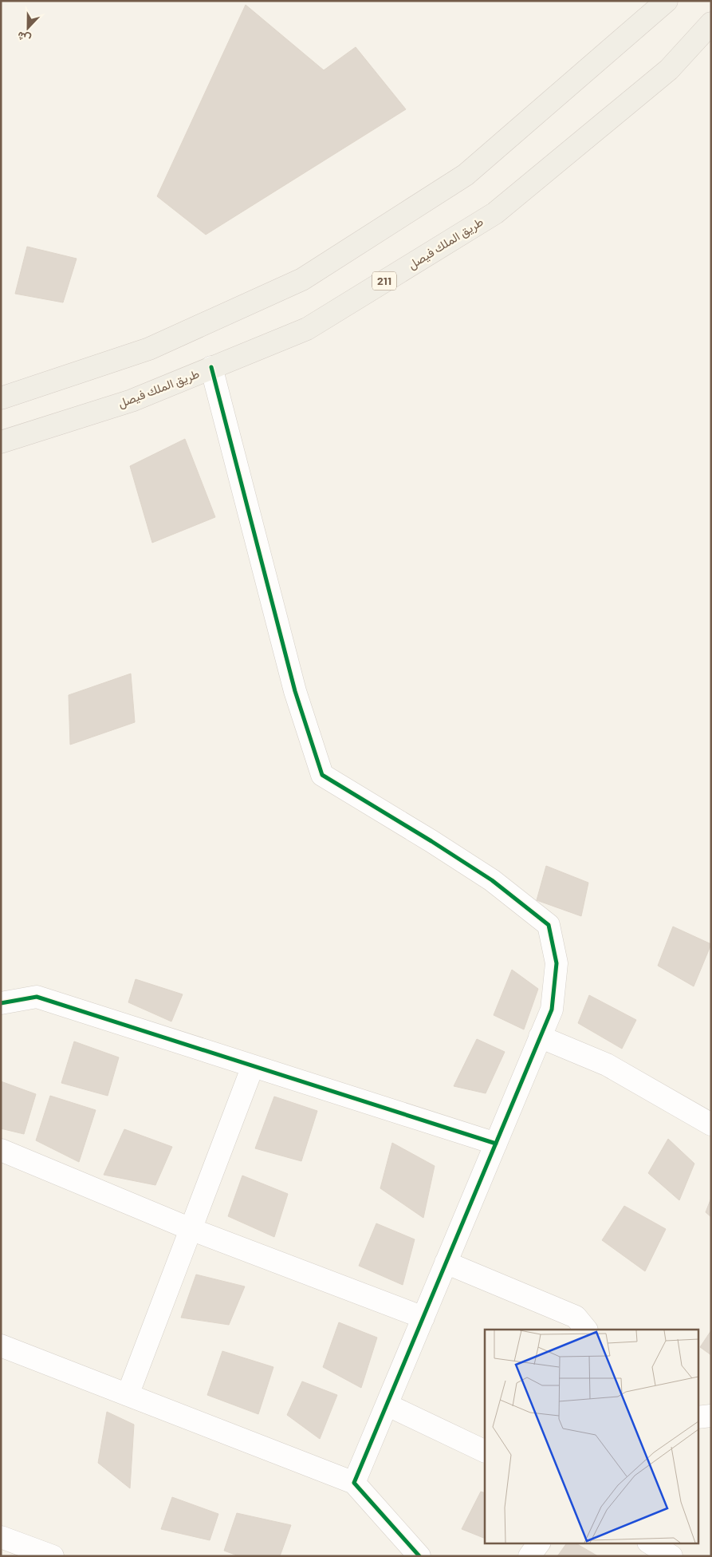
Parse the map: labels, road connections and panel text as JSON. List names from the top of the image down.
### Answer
{
  "streets": {
    "main road": ["طريق الملك فيصل", "211"]
  },
  "north": "bottom"
}
